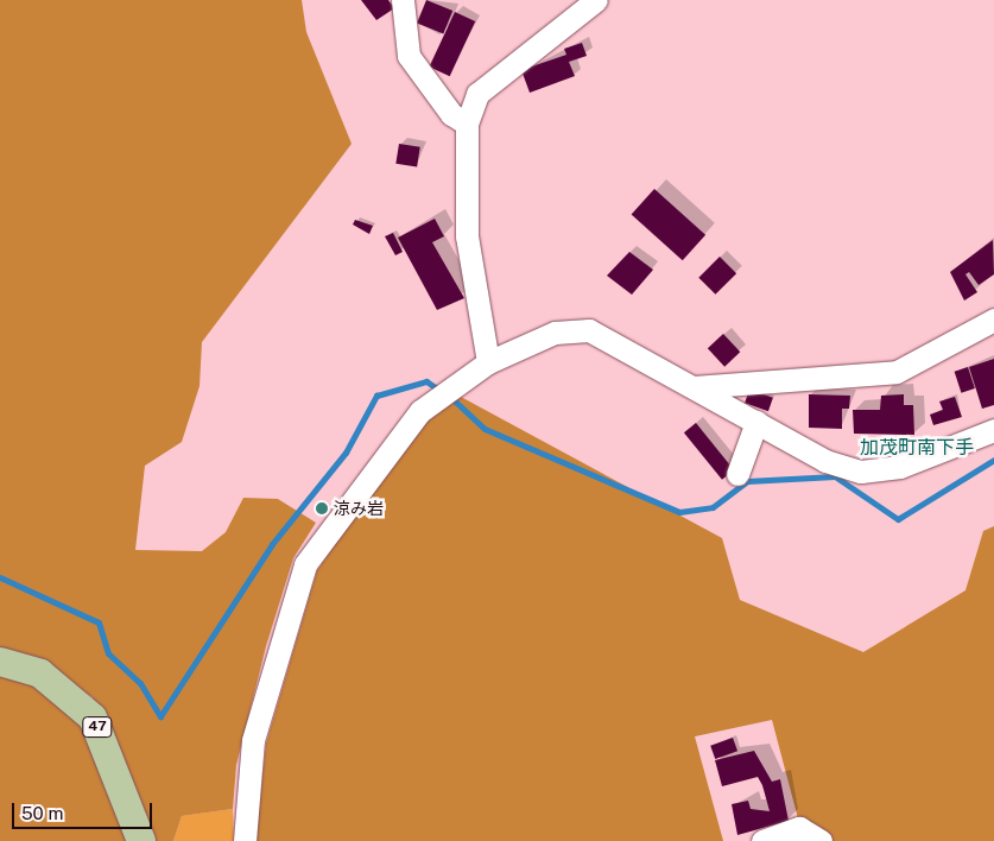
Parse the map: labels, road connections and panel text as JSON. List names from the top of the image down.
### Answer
{
  "streets": {
    "main road": ["47"]
  },
  "districts": ["加茂町南下手"],
  "places": ["涼み岩"],
  "scale_bar": "50 m"
}
